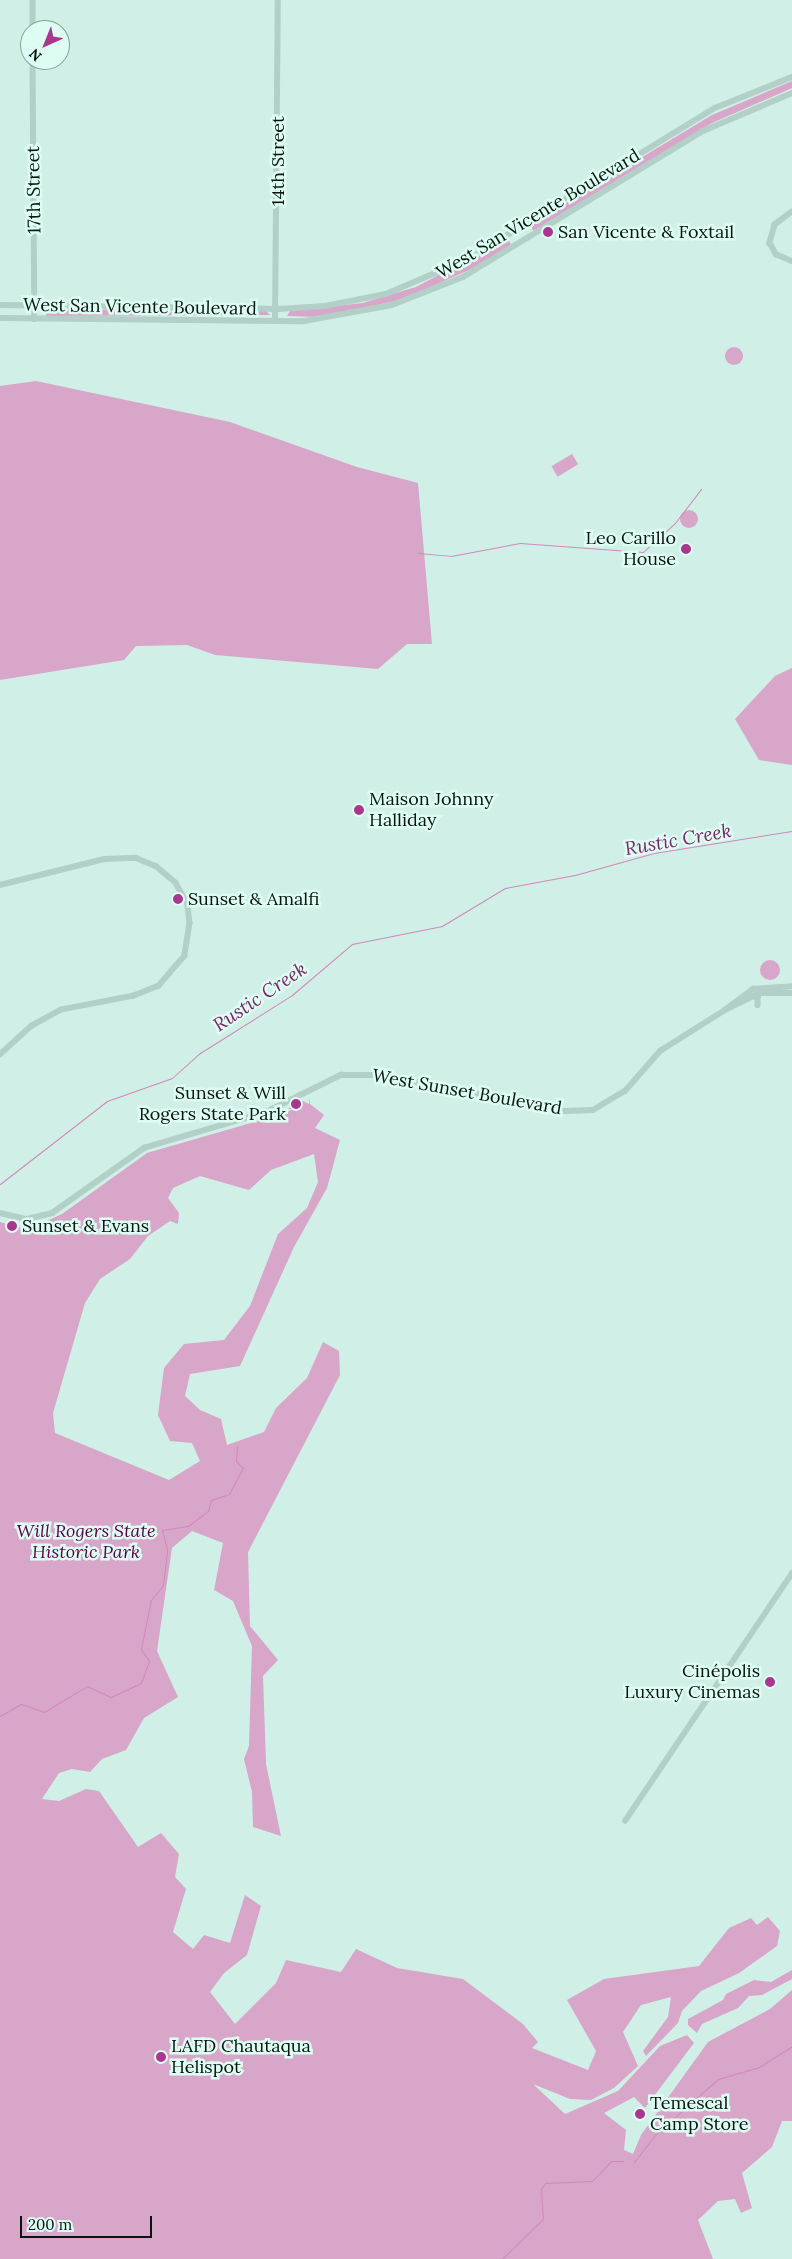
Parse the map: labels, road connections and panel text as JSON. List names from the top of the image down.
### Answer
{
  "streets": {
    "main road": [
      "14th Street",
      "17th Street",
      "West San Vicente Boulevard",
      "West Sunset Boulevard"
    ]
  },
  "crossings": [
    ["14th Street", "West San Vicente Boulevard"],
    ["17th Street", "West San Vicente Boulevard"]
  ],
  "water": ["Rustic Creek"],
  "parks": ["Will Rogers State Historic Park"],
  "places": [
    "San Vicente & Foxtail",
    "Leo Carillo House",
    "Maison Johnny Halliday",
    "Sunset & Amalfi",
    "Sunset & Will Rogers State Park",
    "Sunset & Evans",
    "Cinépolis Luxury Cinemas",
    "LAFD Chautaqua Helispot",
    "Temescal Camp Store"
  ],
  "scale_bar": "200 m",
  "north": "bottom left"
}
